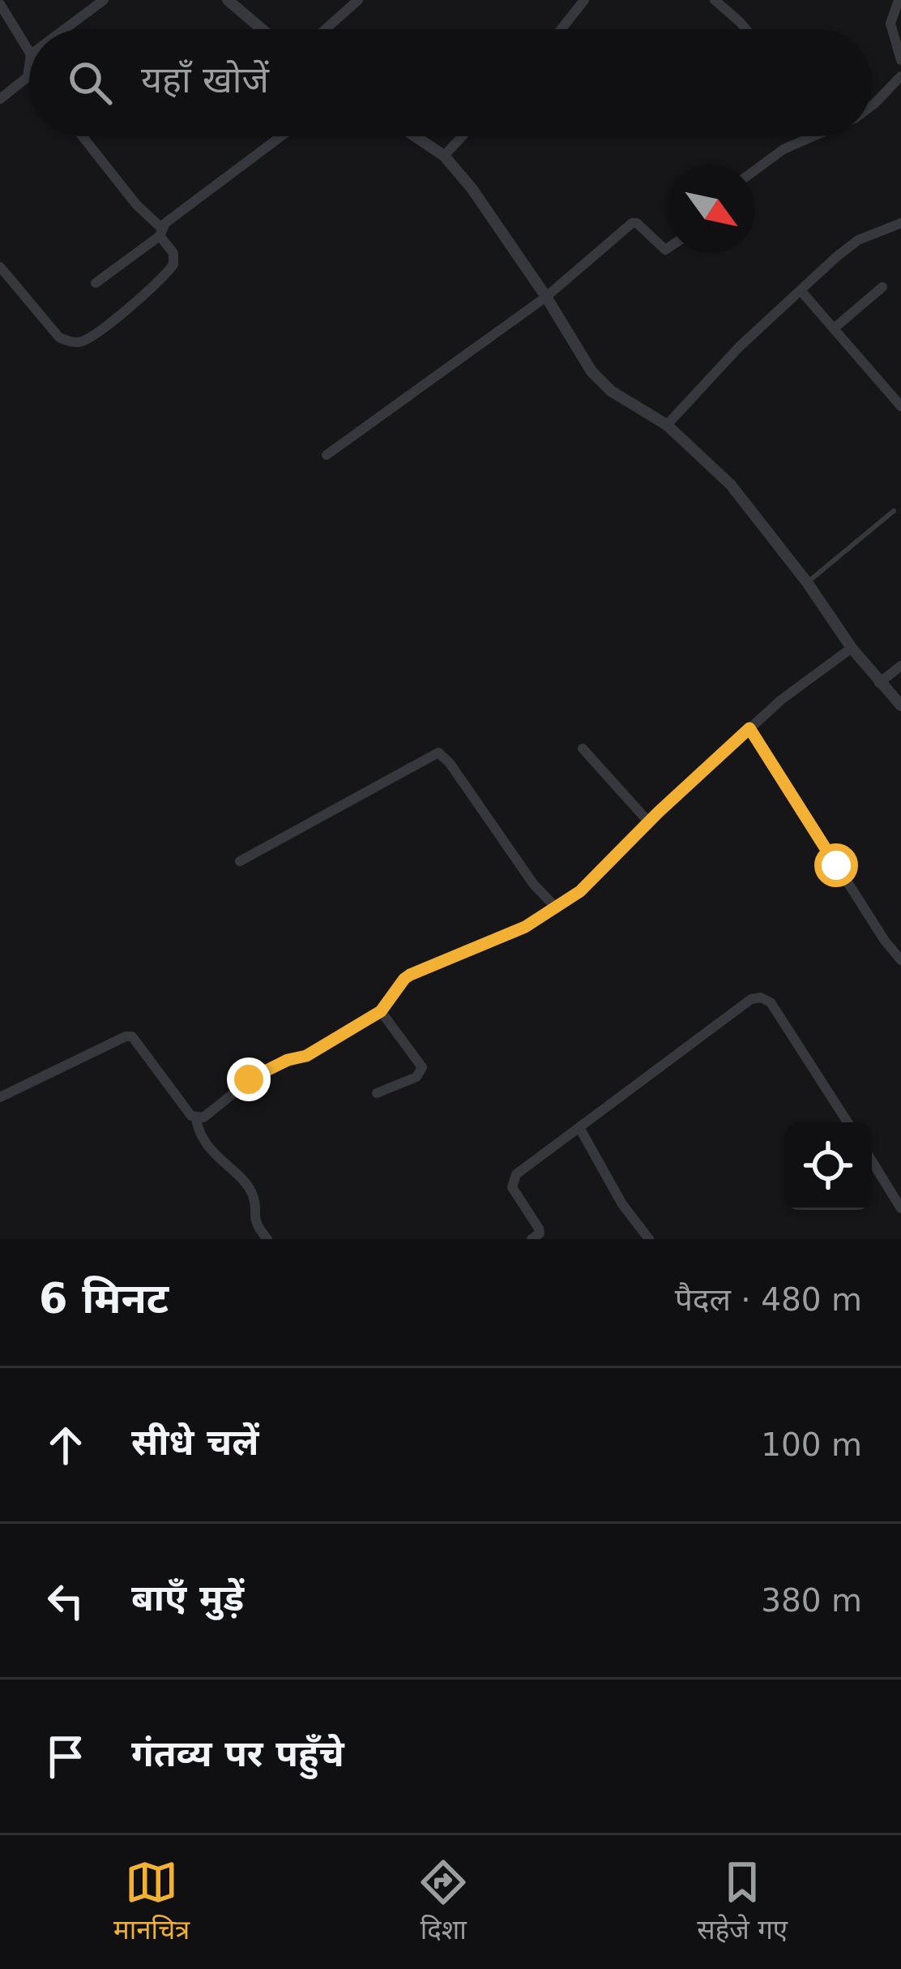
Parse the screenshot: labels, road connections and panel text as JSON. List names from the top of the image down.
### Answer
{
  "north": "bottom right",
  "page": {
    "search": "यहाँ खोजें",
    "heading": ["6 मिनट", "पैदल · 480 m"],
    "list": [
      ["सीधे चलें", "100 m"],
      ["बाएँ मुड़ें", "380 m"],
      "गंतव्य पर पहुँचे"
    ],
    "nav": ["मानचित्र", "दिशा", "सहेजे गए"]
  }
}
